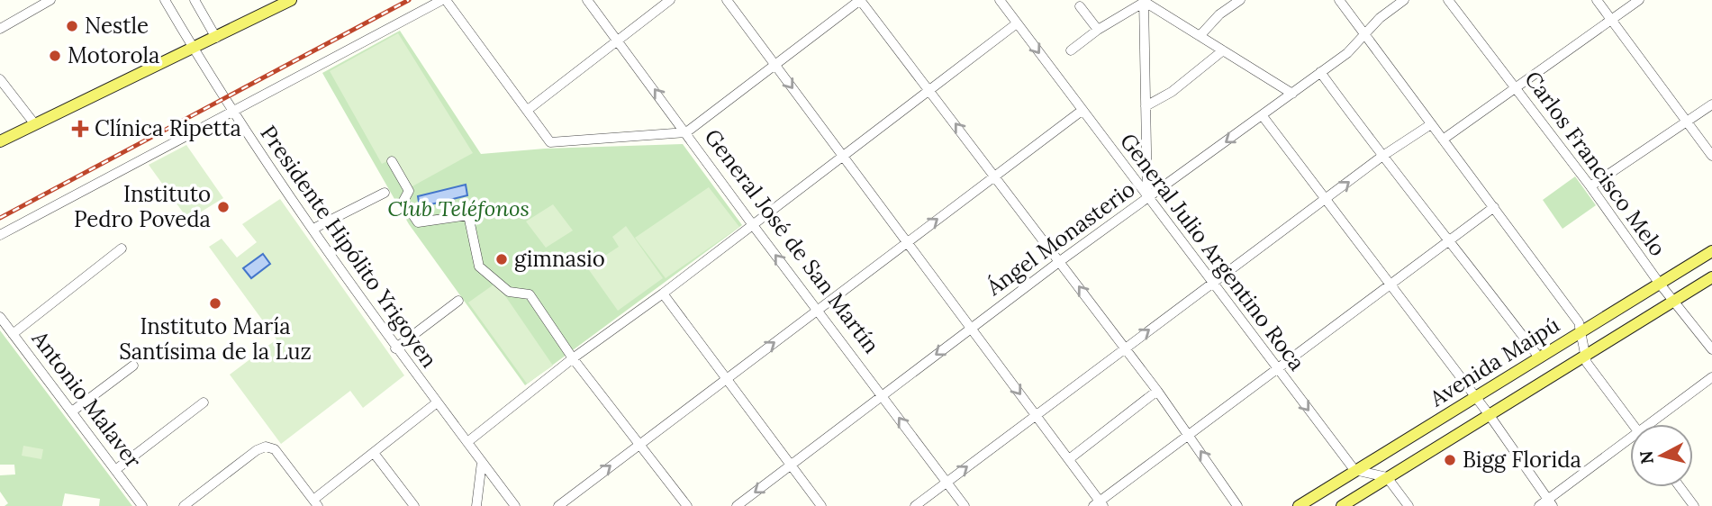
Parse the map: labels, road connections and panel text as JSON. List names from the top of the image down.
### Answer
{
  "streets": {
    "main road": ["Avenida Maipú"],
    "street": [
      "Carlos Francisco Melo",
      "Ángel Monasterio",
      "General José de San Martín",
      "Presidente Hipólito Yrigoyen",
      "General Julio Argentino Roca",
      "Antonio Malaver"
    ]
  },
  "crossings": [
    ["Carlos Francisco Melo", "Avenida Maipú"],
    ["Ángel Monasterio", "General José de San Martín"],
    ["Ángel Monasterio", "General Julio Argentino Roca"],
    ["General Julio Argentino Roca", "Avenida Maipú"]
  ],
  "one_way": ["Ángel Monasterio", "General José de San Martín", "General Julio Argentino Roca"],
  "parks": ["Club Teléfonos"],
  "places": {
    "other": [
      "Nestle",
      "Motorola",
      "Instituto Pedro Poveda",
      "gimnasio",
      "Instituto María Santísima de la Luz",
      "Bigg Florida"
    ],
    "health": ["Clínica Ripetta"]
  },
  "north": "left"
}
